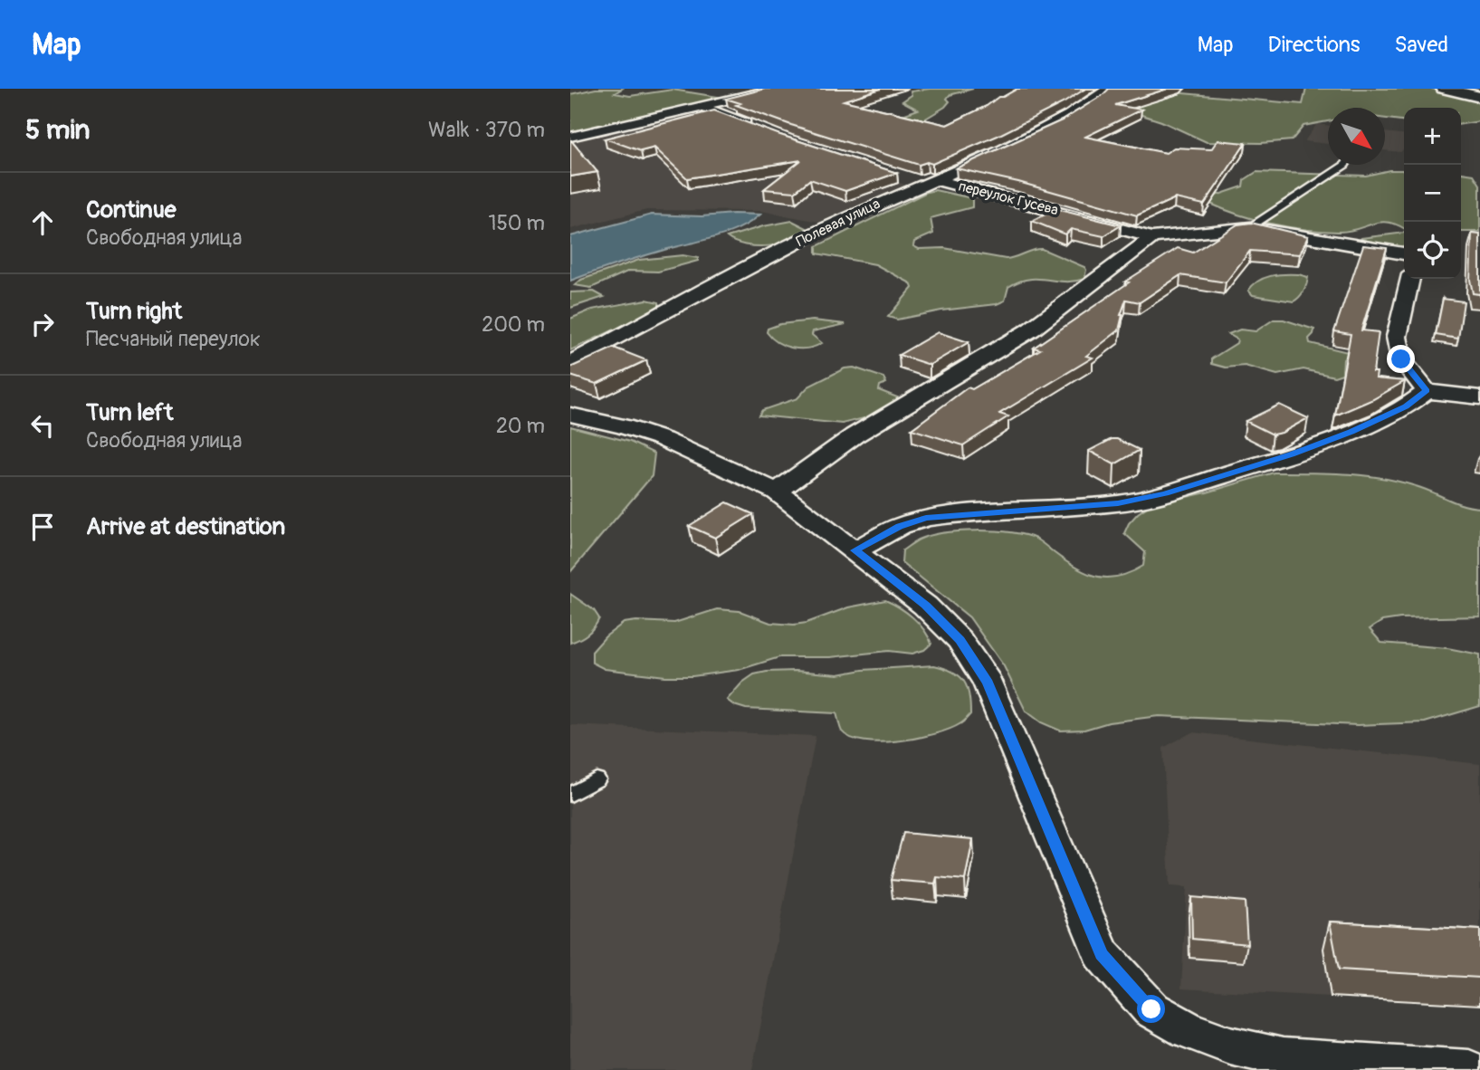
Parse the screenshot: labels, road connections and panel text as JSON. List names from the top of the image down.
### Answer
{
  "streets": {
    "street": ["переулок Гусева", "Полевая улица"]
  },
  "crossings": [
    ["переулок Гусева", "Полевая улица"]
  ],
  "north": "bottom right",
  "page": {
    "header": "Map",
    "nav": ["Map", "Directions", "Saved"],
    "heading": ["5 min", "Walk · 370 m"],
    "map_buttons": ["+", "−"],
    "list": [
      ["Continue", "Свободная улица", "150 m"],
      ["Turn right", "Песчаный переулок", "200 m"],
      ["Turn left", "Свободная улица", "20 m"],
      "Arrive at destination"
    ]
  }
}
